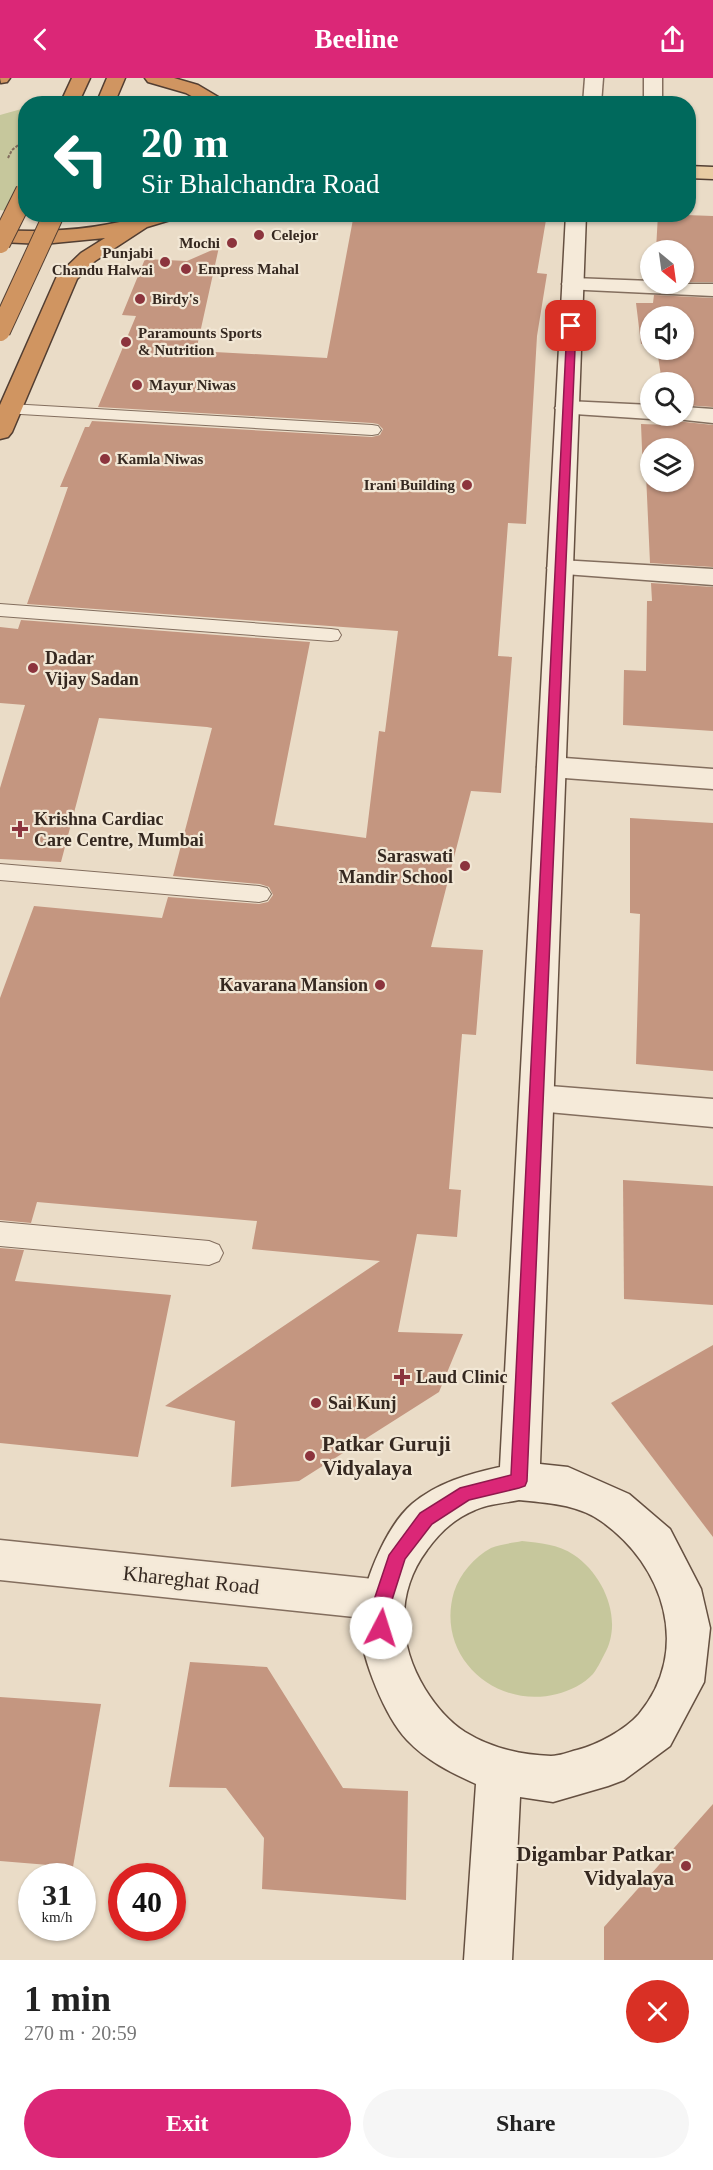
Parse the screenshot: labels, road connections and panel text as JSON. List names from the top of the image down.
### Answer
{
  "streets": {
    "street": ["Khareghat Road"]
  },
  "places": {
    "other": [
      "Celejor",
      "Mochi",
      "Punjabi Chandu Halwai",
      "Empress Mahal",
      "Birdy's",
      "Paramounts Sports & Nutrition",
      "Mayur Niwas",
      "Kamla Niwas",
      "Irani Building",
      "Dadar Vijay Sadan",
      "Saraswati Mandir School",
      "Kavarana Mansion",
      "Sai Kunj",
      "Patkar Guruji Vidyalaya",
      "Digambar Patkar Vidyalaya"
    ],
    "health": ["Krishna Cardiac Care Centre, Mumbai", "Laud Clinic"]
  },
  "north": "bottom right",
  "page": {
    "header": "Beeline",
    "turn": ["20 m", "Sir Bhalchandra Road"],
    "speed": "31 km/h",
    "limit": "40",
    "heading": ["1 min", "270 m · 20:59"],
    "buttons": ["Exit", "Share"]
  }
}
